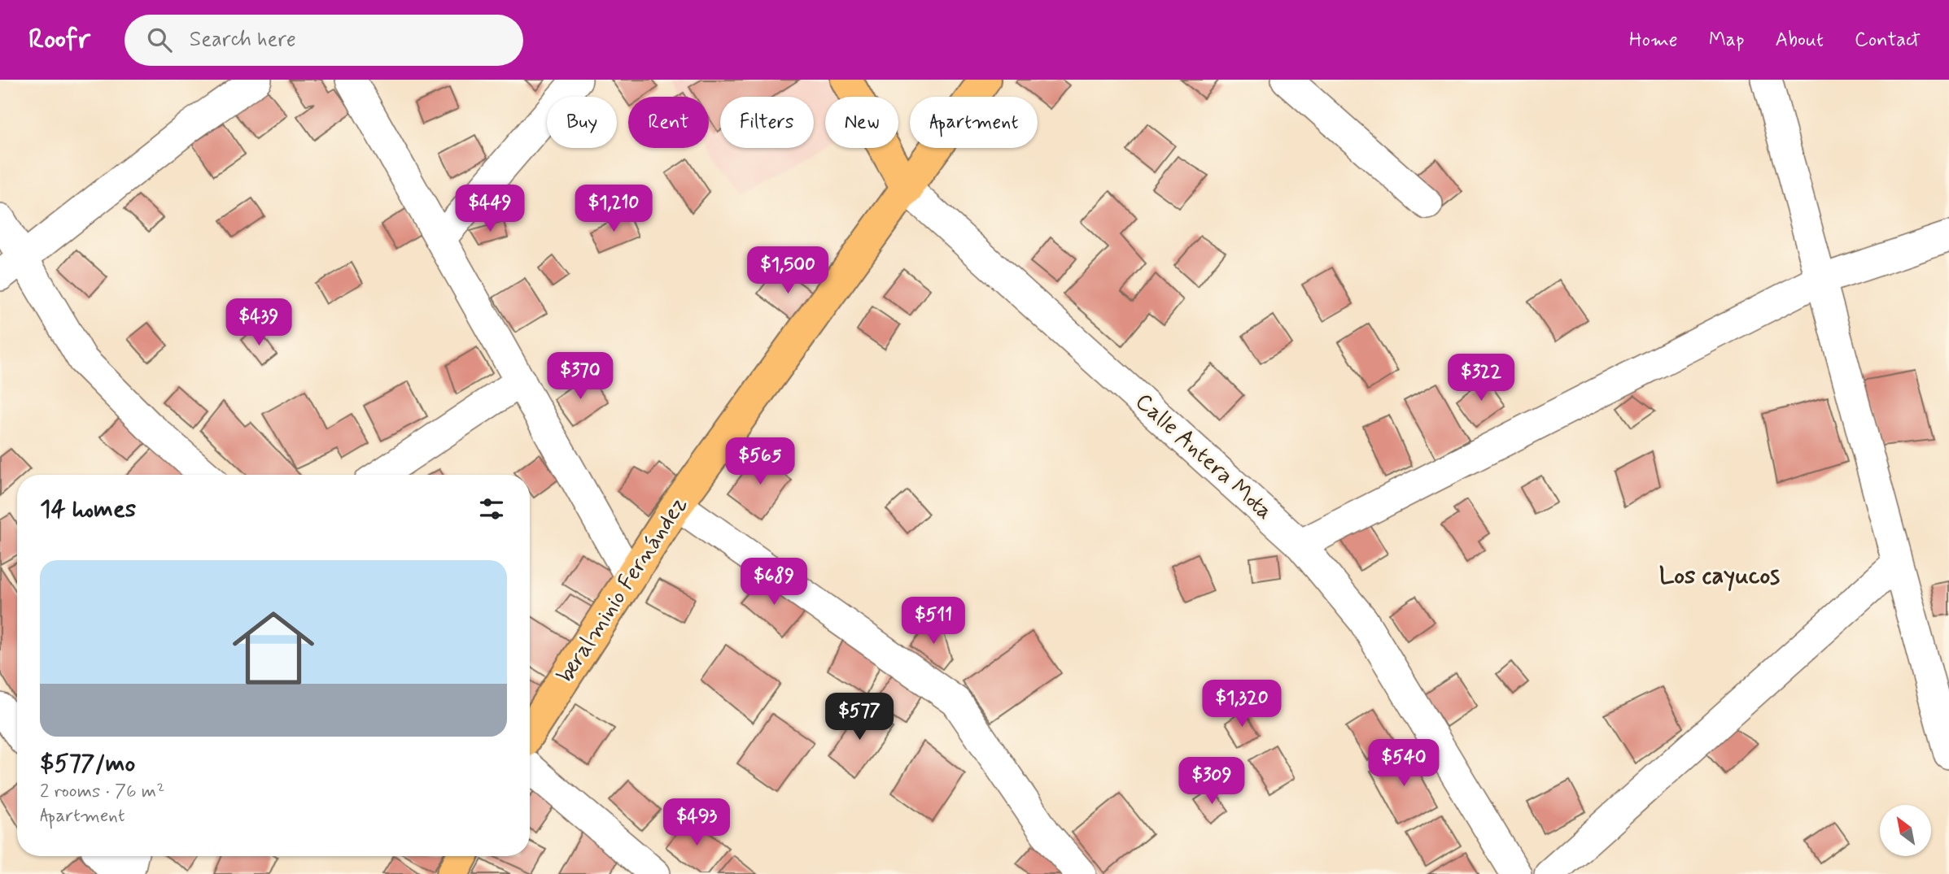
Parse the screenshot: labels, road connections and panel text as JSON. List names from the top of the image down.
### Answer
{
  "streets": {
    "main road": ["Calle Antera Mota", "beralminio Fernández"]
  },
  "crossings": [
    ["Calle Antera Mota", "beralminio Fernández"]
  ],
  "districts": ["Los cayucos"],
  "north": "top left",
  "page": {
    "header": "Roofr",
    "search": "Search here",
    "nav": [
      "Home",
      "Map",
      "About",
      "Contact"
    ],
    "chip": [
      "Buy",
      "Rent",
      "Filters",
      "New",
      "Apartment"
    ],
    "price": [
      "$449",
      "$1,210",
      "$1,500",
      "$439",
      "$370",
      "$322",
      "$565",
      "$689",
      "$511",
      "$1,320",
      "$577",
      "$540",
      "$309",
      "$493"
    ],
    "heading": "14 homes",
    "list": [
      {
        "name": "$577/mo",
        "note": "2 rooms · 76 m² · Apartment"
      }
    ]
  }
}
